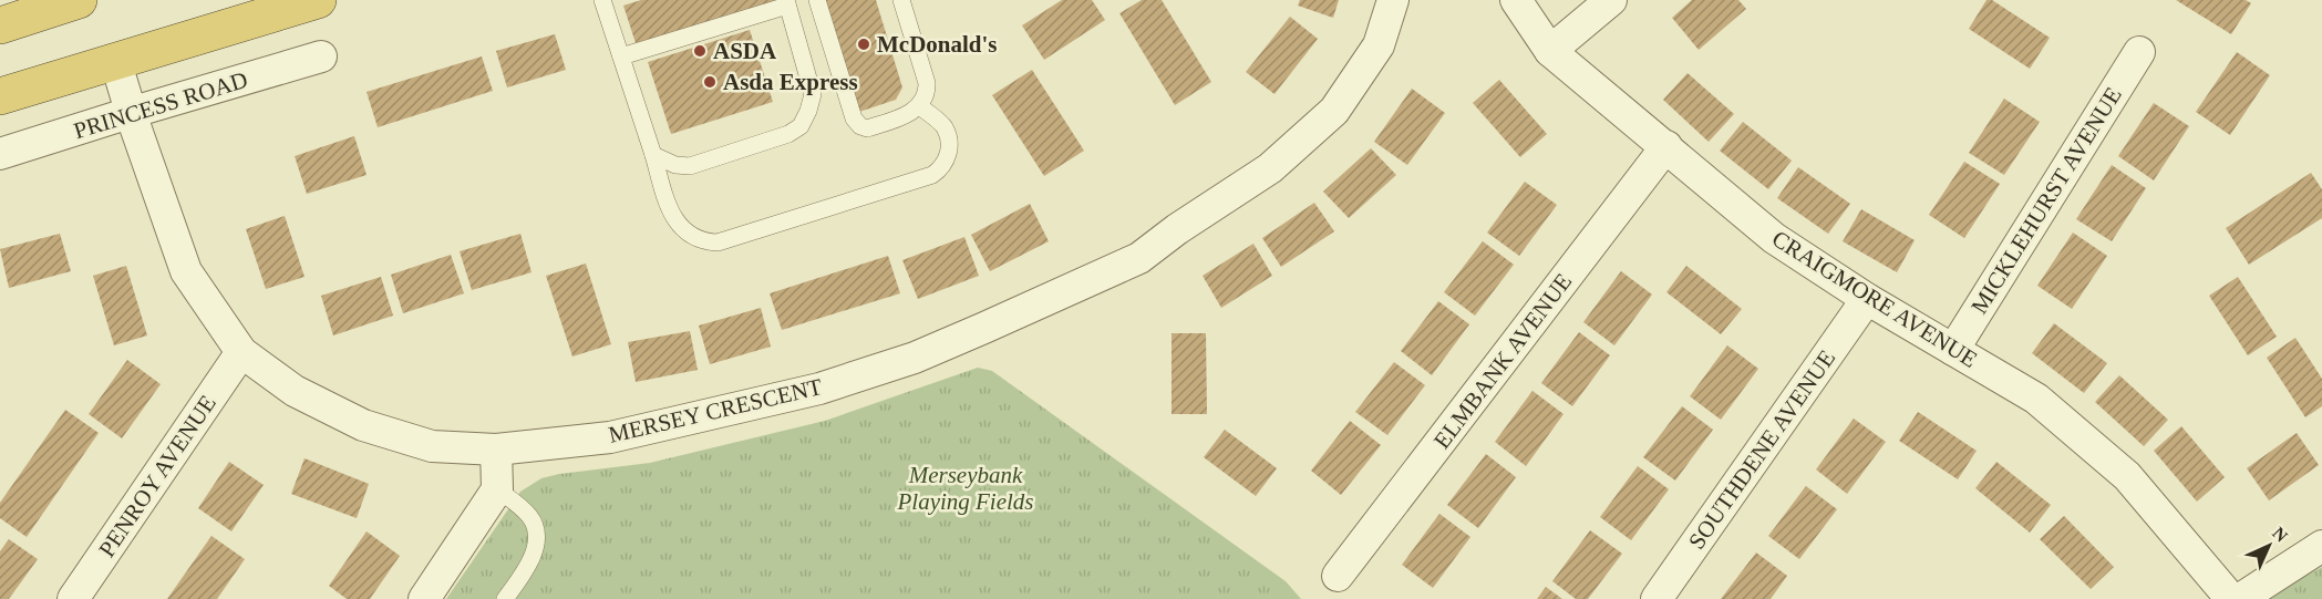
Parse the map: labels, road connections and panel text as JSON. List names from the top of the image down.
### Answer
{
  "streets": {
    "street": [
      "PRINCESS ROAD",
      "MICKLEHURST AVENUE",
      "CRAIGMORE AVENUE",
      "ELMBANK AVENUE",
      "MERSEY CRESCENT",
      "SOUTHDENE AVENUE",
      "PENROY AVENUE"
    ]
  },
  "crossings": [
    ["PRINCESS ROAD", "MERSEY CRESCENT"],
    ["MICKLEHURST AVENUE", "CRAIGMORE AVENUE"],
    ["CRAIGMORE AVENUE", "ELMBANK AVENUE"],
    ["CRAIGMORE AVENUE", "SOUTHDENE AVENUE"],
    ["MERSEY CRESCENT", "PENROY AVENUE"]
  ],
  "parks": ["Merseybank Playing Fields"],
  "places": ["McDonald's", "ASDA", "Asda Express"],
  "north": "top right"
}
